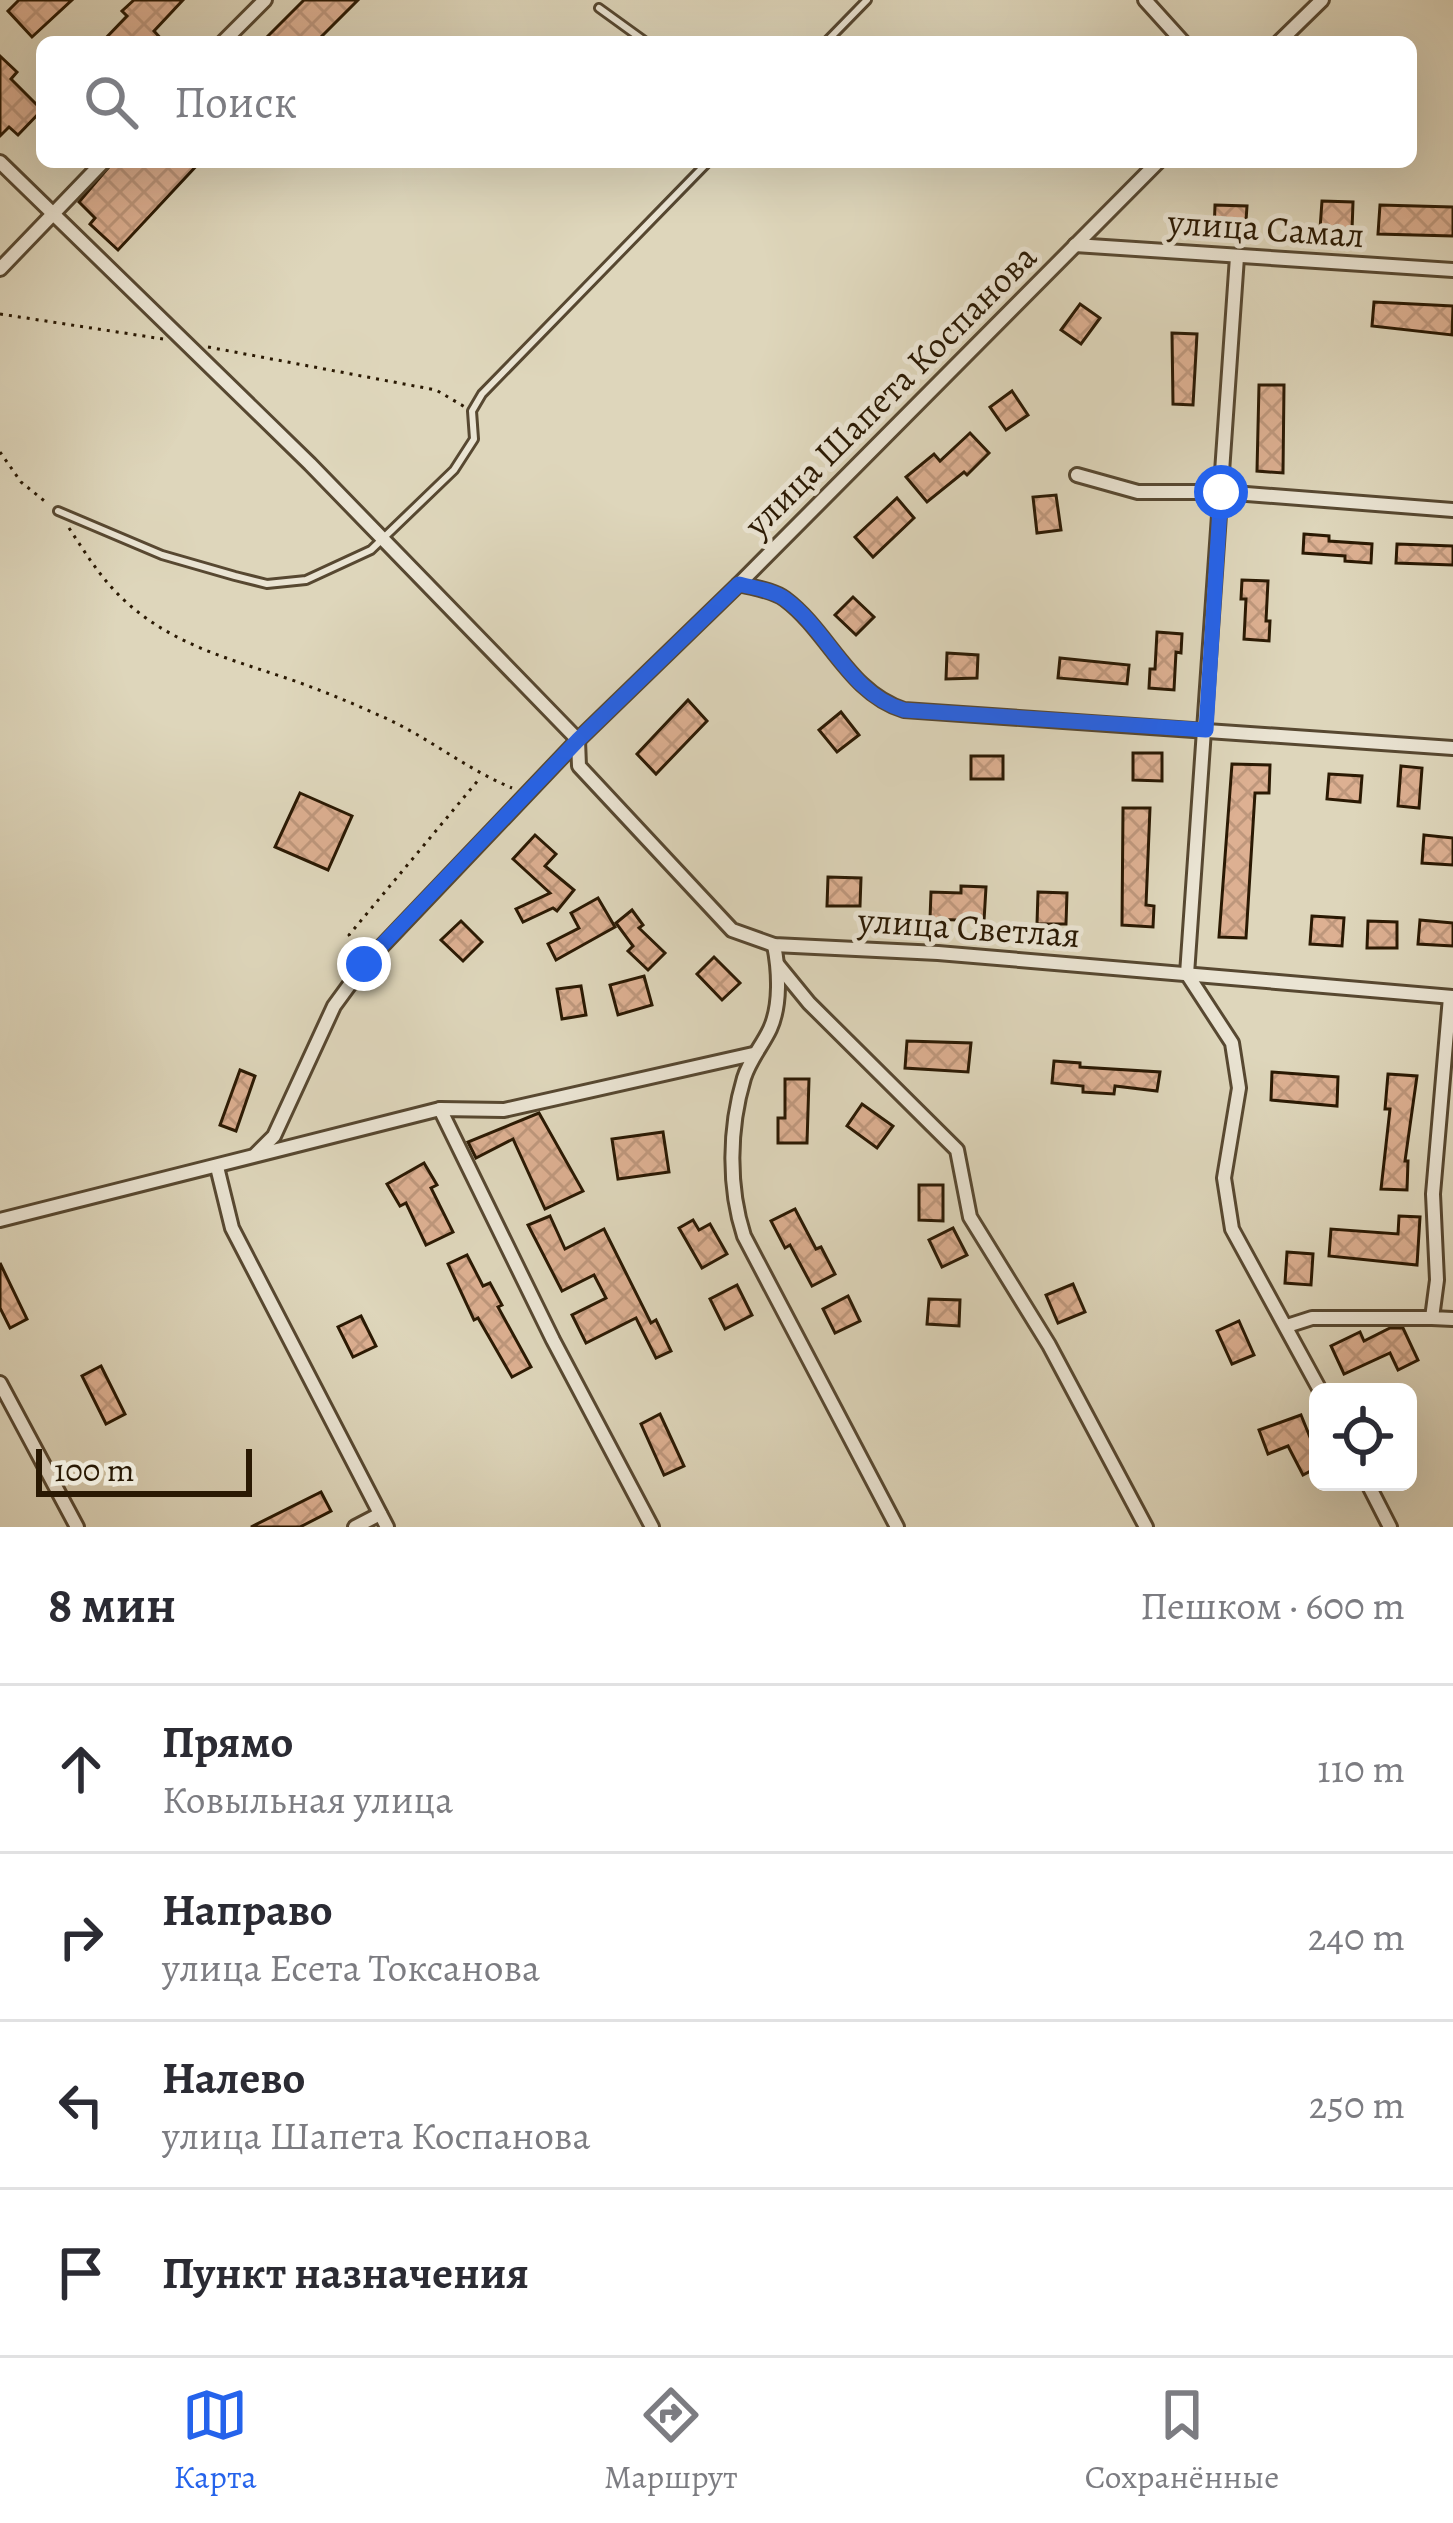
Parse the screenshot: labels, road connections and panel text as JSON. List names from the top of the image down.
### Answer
{
  "streets": {
    "street": ["улица Самал", "улица Шапета Коспанова", "улица Светлая"]
  },
  "crossings": [
    ["улица Самал", "улица Шапета Коспанова"],
    ["улица Шапета Коспанова", "улица Светлая"]
  ],
  "scale_bar": "100 m",
  "page": {
    "search": "Поиск",
    "scale": "100 m",
    "heading": ["8 мин", "Пешком · 600 m"],
    "list": [
      ["Прямо", "Ковыльная улица", "110 m"],
      ["Направо", "улица Есета Токсанова", "240 m"],
      ["Налево", "улица Шапета Коспанова", "250 m"],
      "Пункт назначения"
    ],
    "nav": ["Карта", "Маршрут", "Сохранённые"]
  }
}
